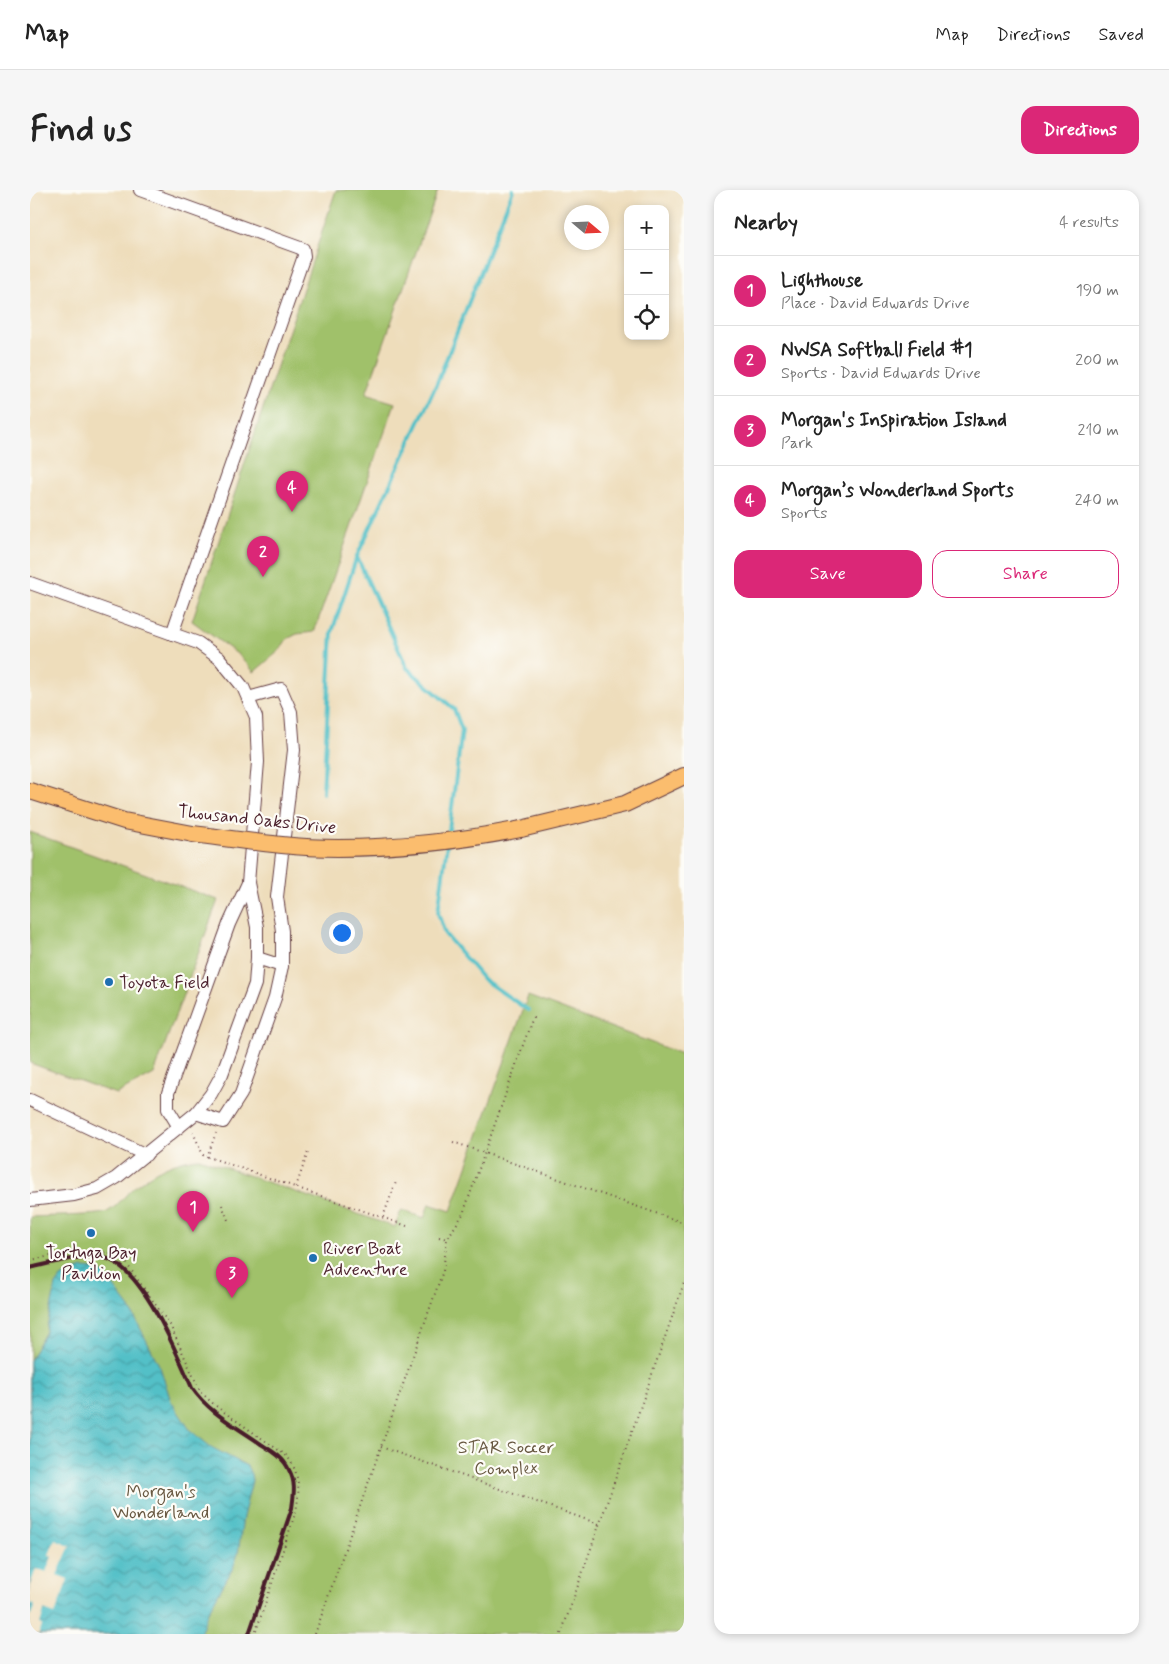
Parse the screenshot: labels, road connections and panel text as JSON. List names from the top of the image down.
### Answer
{
  "streets": {
    "main road": ["Thousand Oaks Drive"]
  },
  "parks": ["STAR Soccer Complex", "Morgan's Wonderland"],
  "places": ["Toyota Field", "Tortuga Bay Pavilion", "River Boat Adventure"],
  "north": "right",
  "page": {
    "header": "Map",
    "nav": ["Map", "Directions", "Saved"],
    "buttons": [
      "Directions",
      ["Save", "Share"]
    ],
    "title": "Find us",
    "heading": ["Nearby", "4 results"],
    "map_buttons": ["+", "−"],
    "list": [
      {
        "mark": "1",
        "name": "Lighthouse",
        "note": "Place · David Edwards Drive",
        "value": "190 m"
      },
      {
        "mark": "2",
        "name": "NWSA Softball Field #1",
        "note": "Sports · David Edwards Drive",
        "value": "200 m"
      },
      {
        "mark": "3",
        "name": "Morgan's Inspiration Island",
        "note": "Park",
        "value": "210 m"
      },
      {
        "mark": "4",
        "name": "Morgan’s Wonderland Sports",
        "note": "Sports",
        "value": "240 m"
      }
    ],
    "pins": [
      "4",
      "2",
      "1",
      "3"
    ]
  }
}
